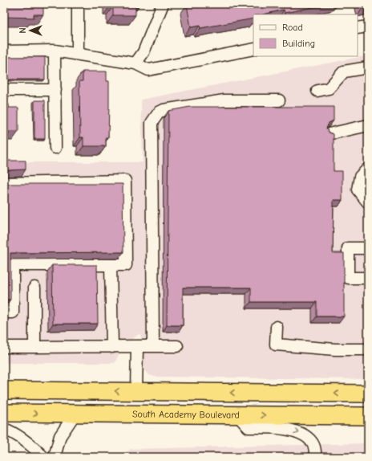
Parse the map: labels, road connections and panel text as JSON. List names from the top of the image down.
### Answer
{
  "streets": {
    "highway": ["South Academy Boulevard"]
  },
  "legend": ["Road", "Building"],
  "north": "left"
}
